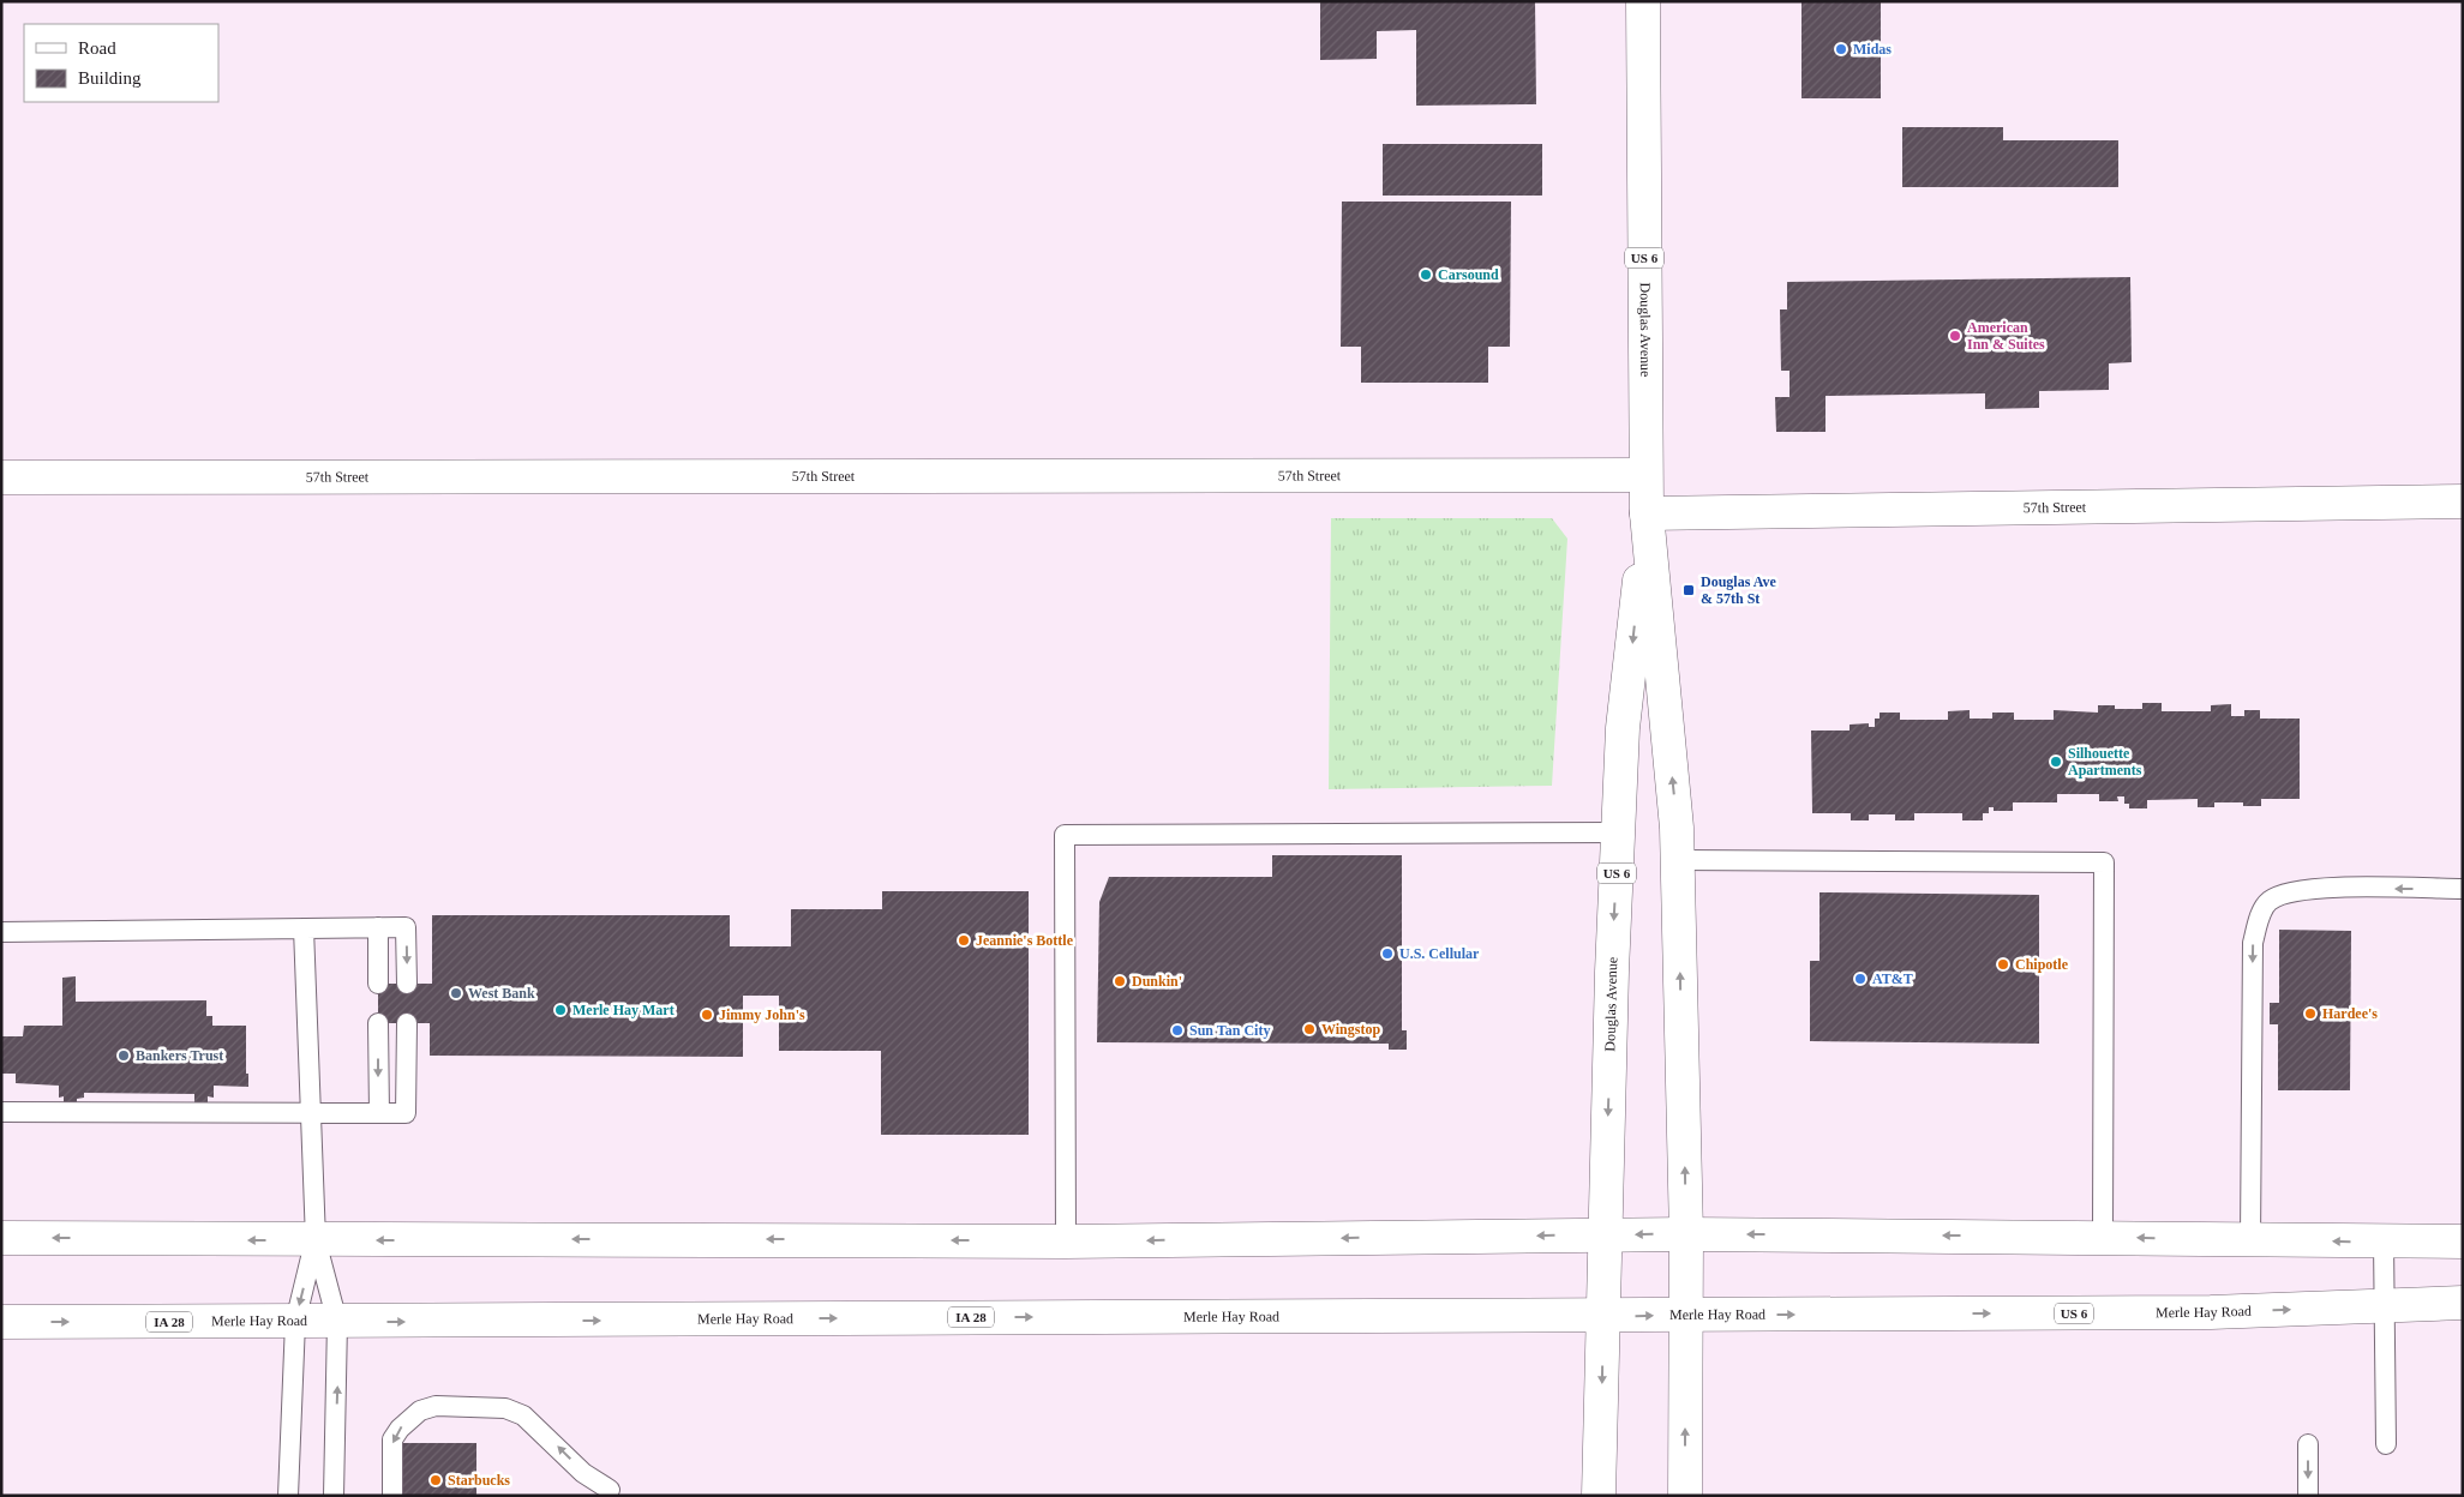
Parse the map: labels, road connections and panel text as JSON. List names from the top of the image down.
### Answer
{
  "streets": {
    "main road": [
      "US 6",
      "Douglas Avenue",
      "57th Street",
      "Merle Hay Road",
      "IA 28"
    ]
  },
  "crossings": [
    ["Douglas Avenue", "57th Street"],
    ["Douglas Avenue", "Merle Hay Road"]
  ],
  "places": {
    "other": [
      "Midas",
      "Carsound",
      "American Inn & Suites",
      "Silhouette Apartments",
      "Jeannie's Bottle",
      "U.S. Cellular",
      "Chipotle",
      "AT&T",
      "Dunkin'",
      "West Bank",
      "Merle Hay Mart",
      "Hardee's",
      "Jimmy John's",
      "Wingstop",
      "Sun Tan City",
      "Bankers Trust",
      "Starbucks"
    ],
    "transit": ["Douglas Ave & 57th St"]
  },
  "legend": ["Road", "Building"]
}
